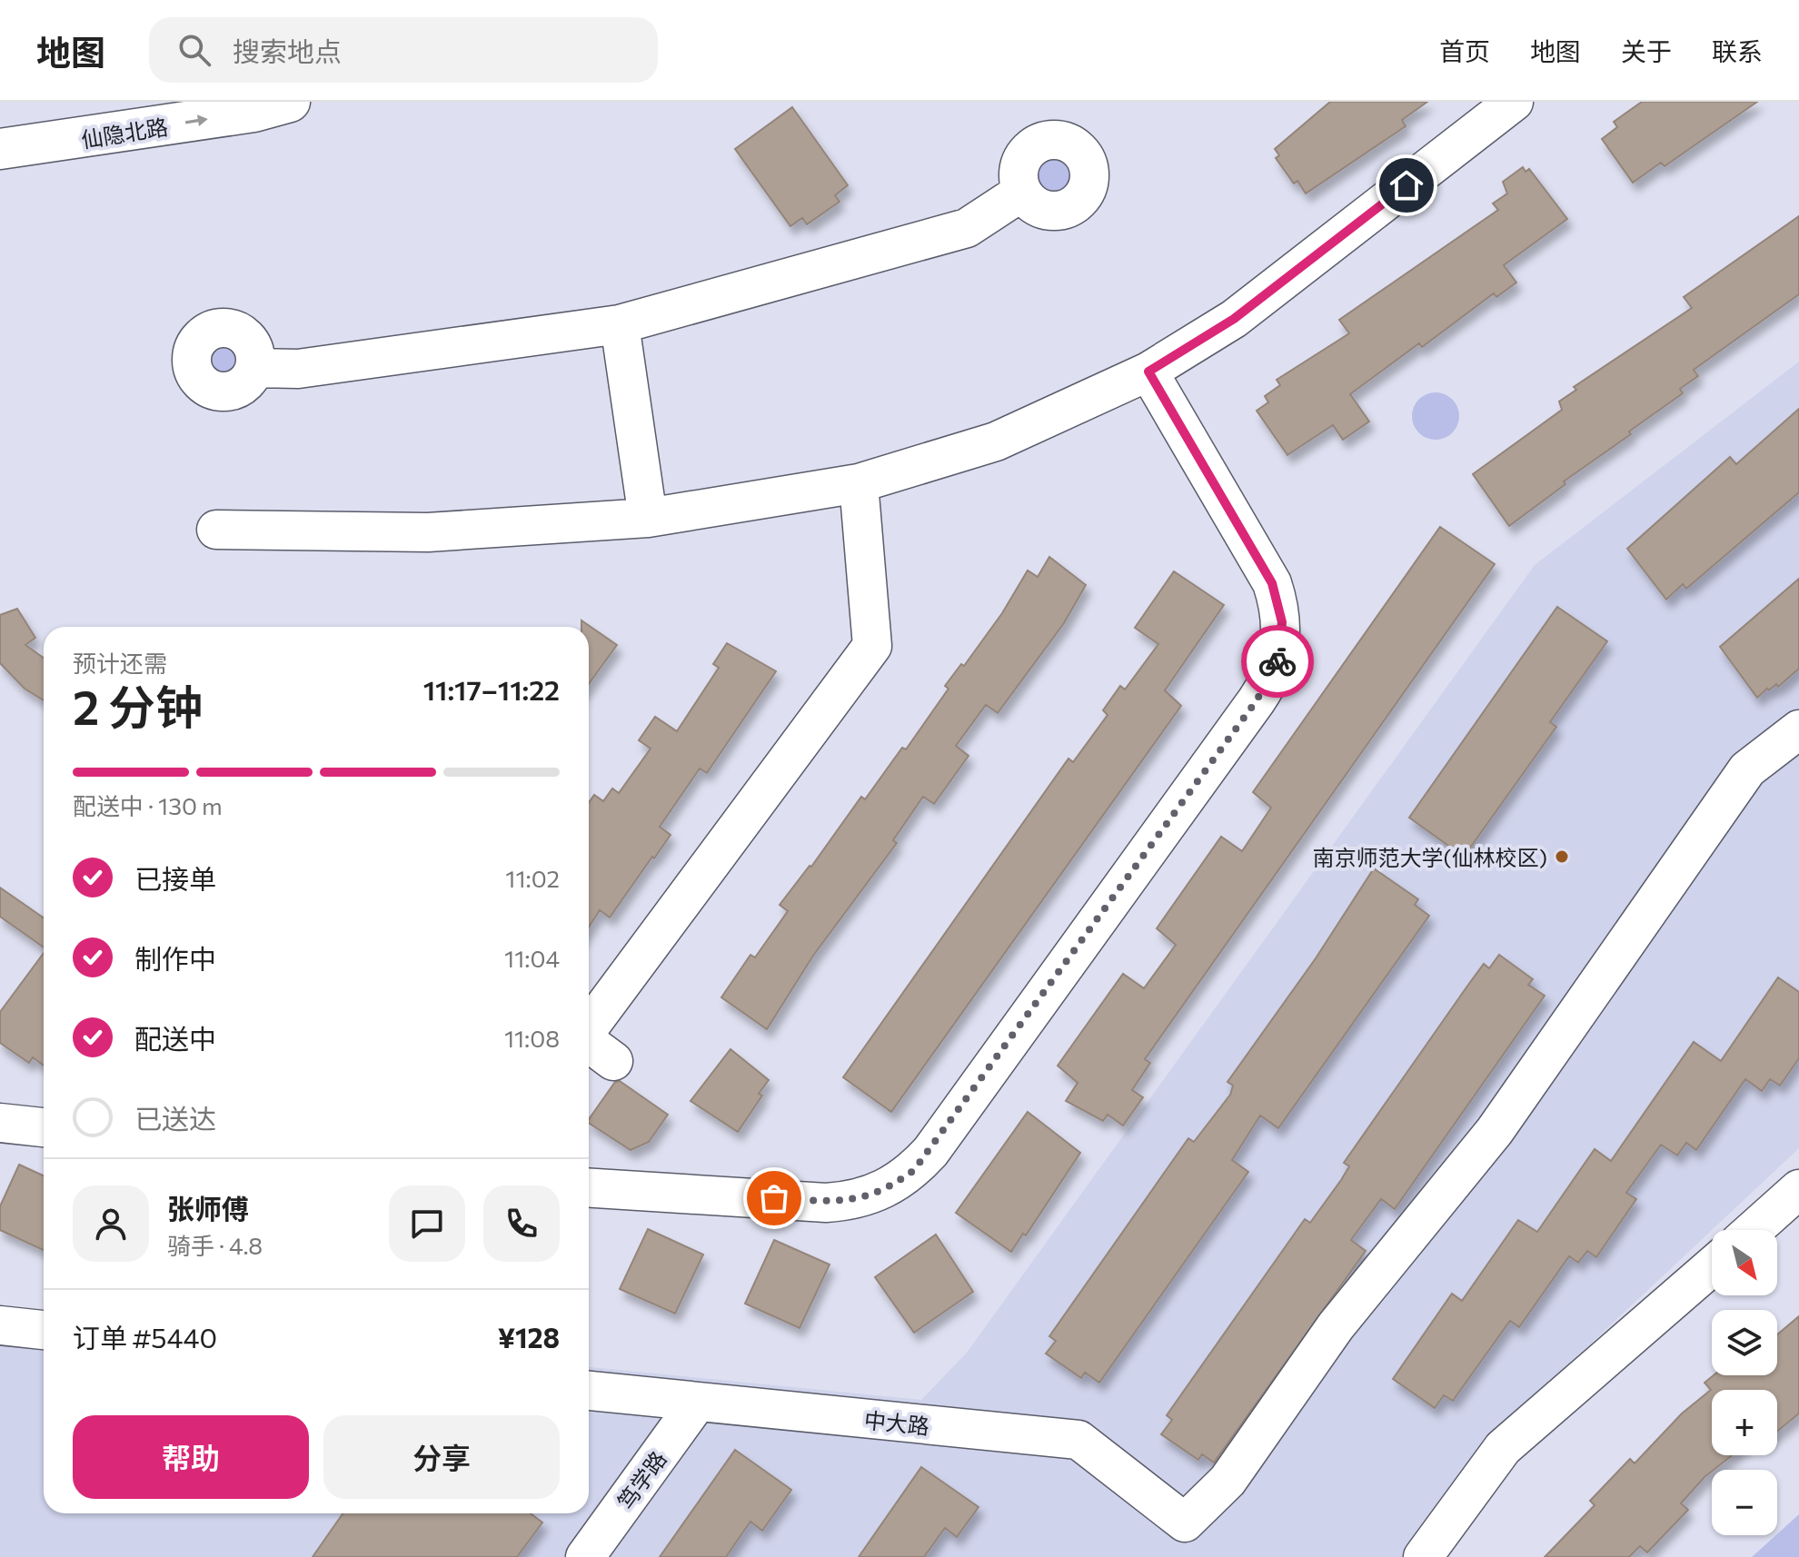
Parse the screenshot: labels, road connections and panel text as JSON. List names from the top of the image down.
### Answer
{
  "streets": {
    "main road": ["仙隐北路"],
    "street": ["中大路", "笃学路"]
  },
  "crossings": [
    ["中大路", "笃学路"]
  ],
  "one_way": ["仙隐北路"],
  "places": ["南京师范大学(仙林校区)"],
  "north": "bottom right",
  "page": {
    "header": "地图",
    "search": "搜索地点",
    "nav": [
      "首页",
      "地图",
      "关于",
      "联系"
    ],
    "heading": ["2 分钟", "预计还需", "11:17–11:22"],
    "panel": [
      "张师傅",
      "骑手 · 4.8",
      "订单 #5440",
      "¥128"
    ],
    "bar": "配送中 · 130 m",
    "list": [
      ["已接单", "11:02"],
      ["制作中", "11:04"],
      ["配送中", "11:08"],
      "已送达"
    ],
    "map_buttons": ["+", "−"],
    "buttons": ["帮助", "分享"]
  }
}
